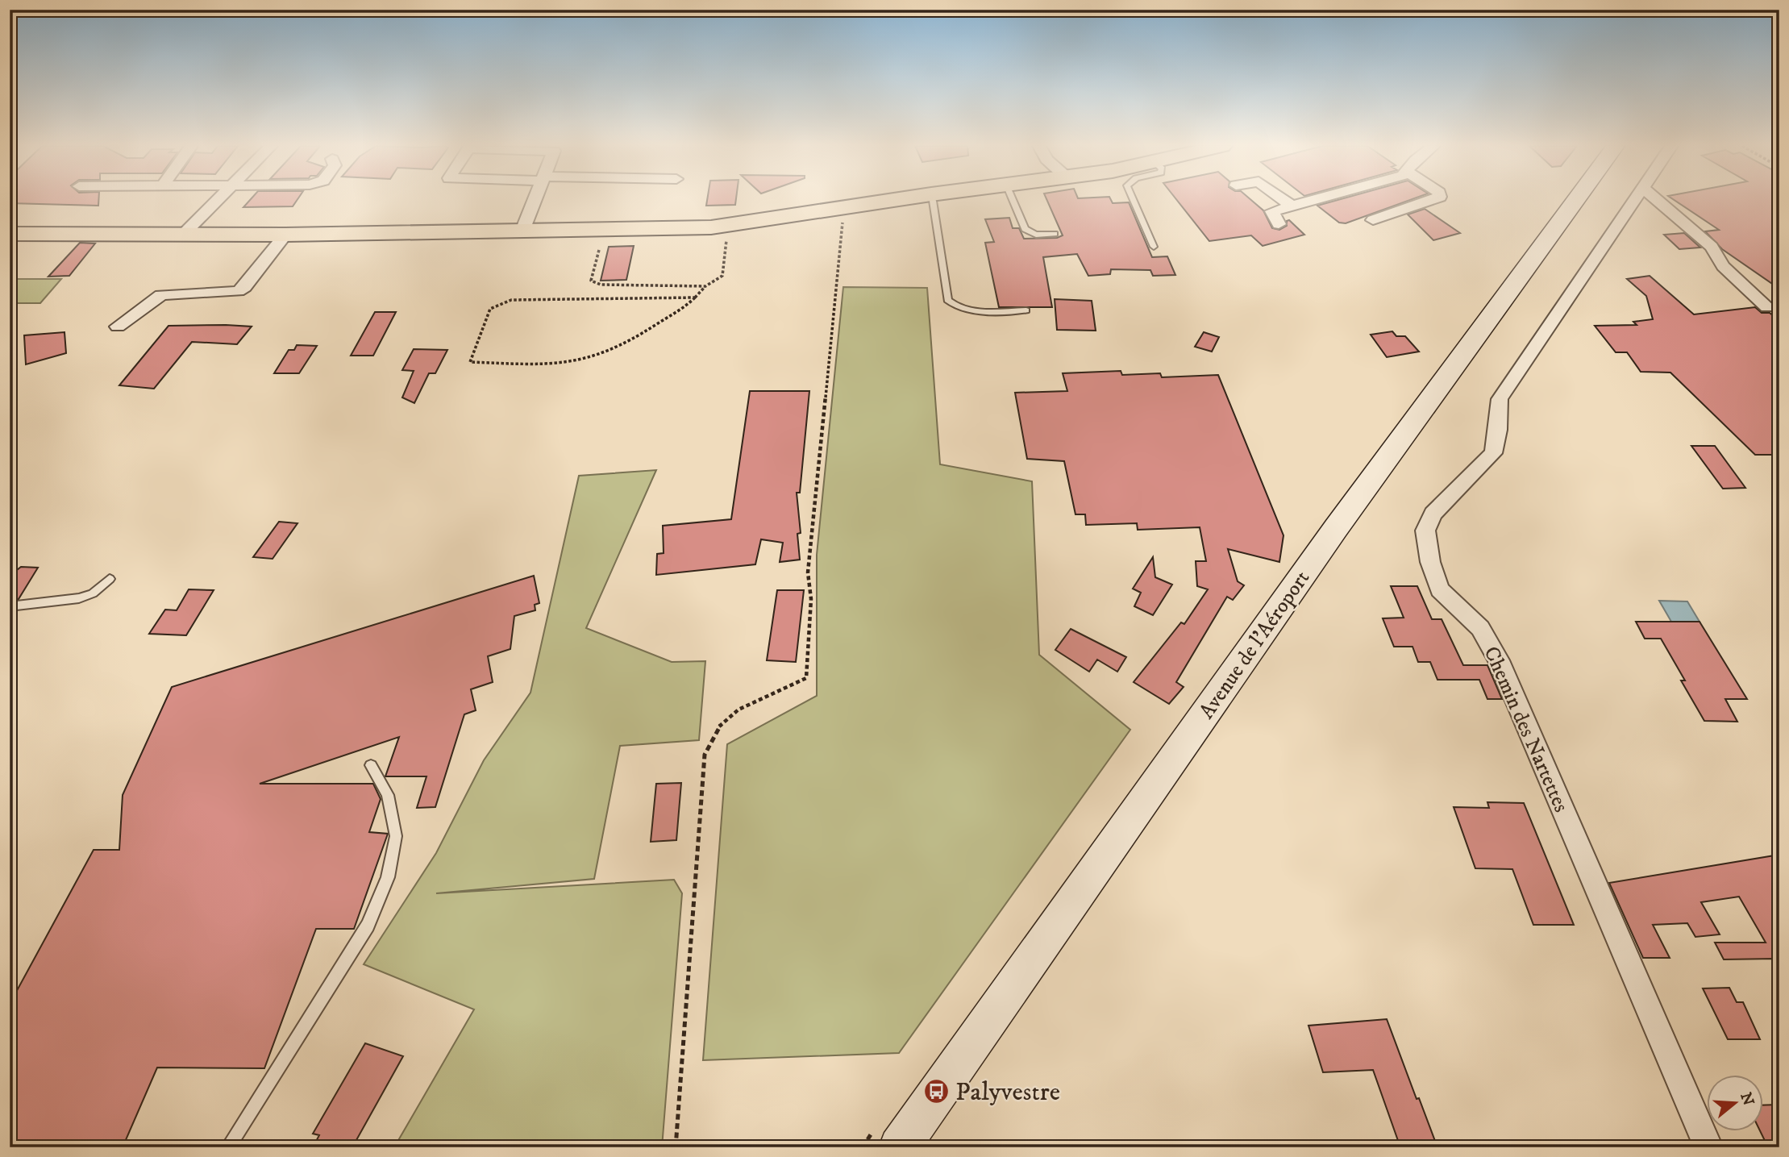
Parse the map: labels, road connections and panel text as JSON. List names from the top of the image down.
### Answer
{
  "streets": {
    "main road": ["Avenue de l'Aéroport"],
    "street": ["Chemin des Nartettes"]
  },
  "places": {
    "bus stop": ["Palyvestre"]
  },
  "north": "right"
}
